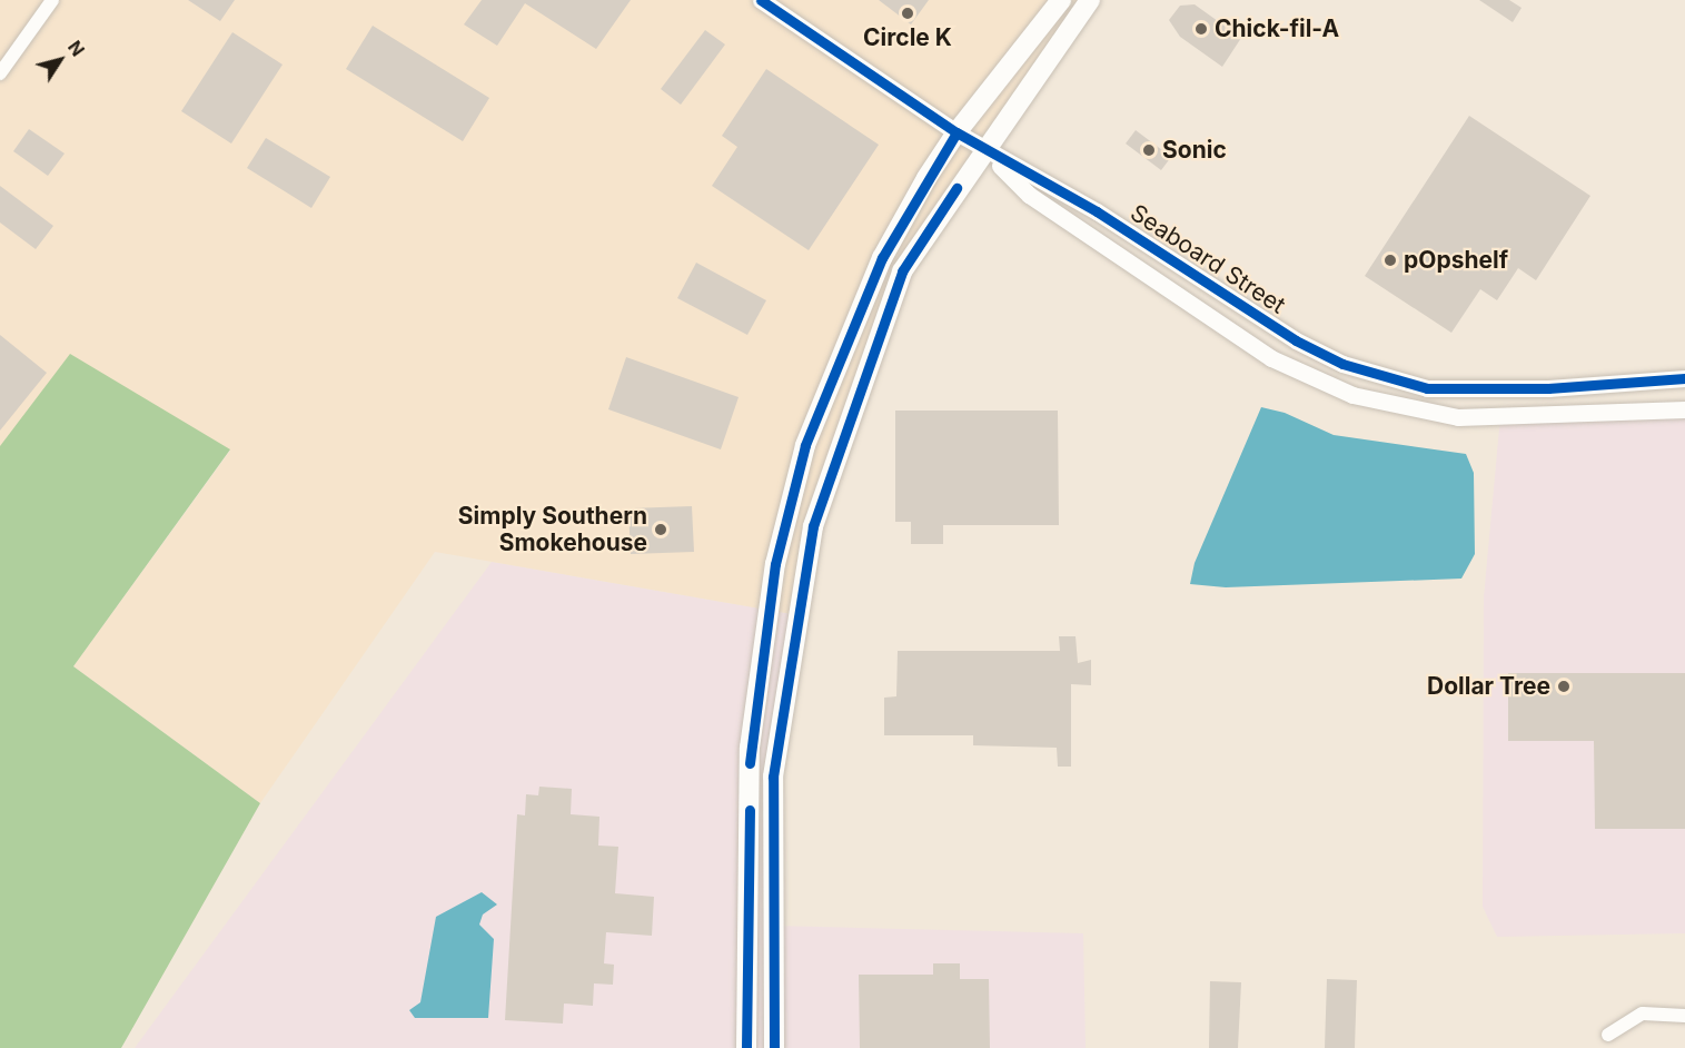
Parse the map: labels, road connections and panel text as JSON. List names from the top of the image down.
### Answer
{
  "streets": {
    "street": ["Seaboard Street"]
  },
  "places": [
    "Circle K",
    "Chick-fil-A",
    "Sonic",
    "pOpshelf",
    "Simply Southern Smokehouse",
    "Dollar Tree"
  ],
  "north": "top right"
}
